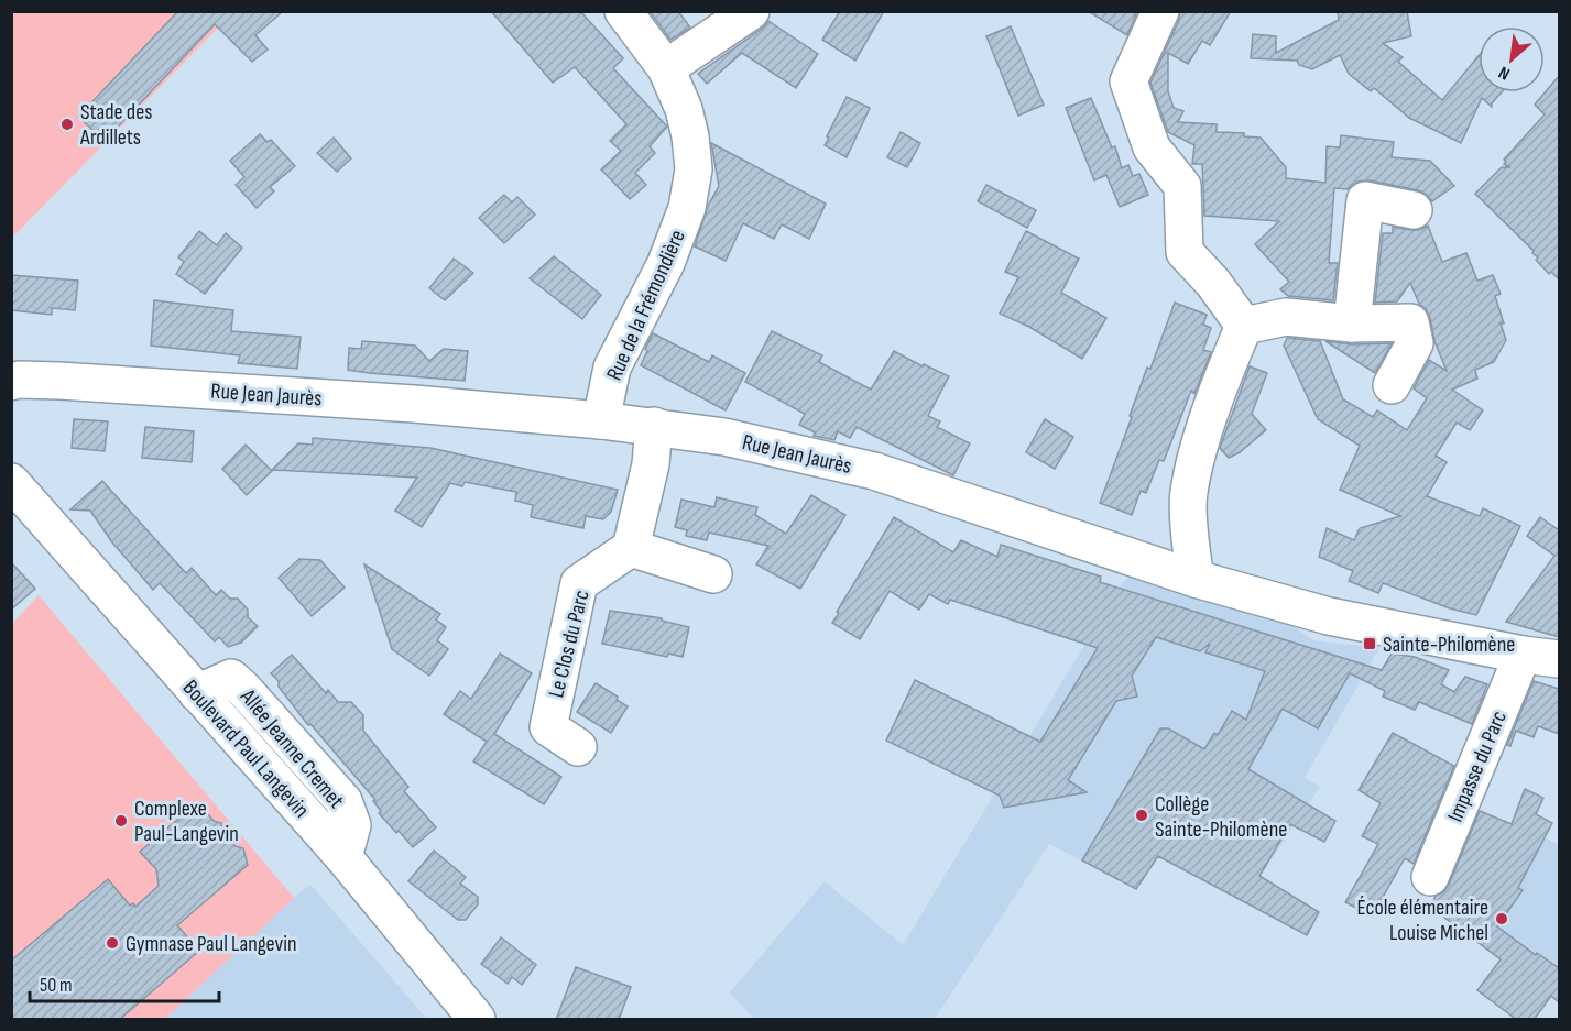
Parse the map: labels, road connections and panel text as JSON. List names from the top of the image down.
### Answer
{
  "streets": {
    "street": [
      "Rue de la Frémondière",
      "Rue Jean Jaurès",
      "Le Clos du Parc",
      "Boulevard Paul Langevin",
      "Allée Jeanne Cremet",
      "Impasse du Parc"
    ]
  },
  "crossings": [
    ["Rue de la Frémondière", "Rue Jean Jaurès"],
    ["Rue Jean Jaurès", "Impasse du Parc"],
    ["Boulevard Paul Langevin", "Allée Jeanne Cremet"]
  ],
  "places": {
    "other": [
      "Stade des Ardillets",
      "Collège Sainte-Philomène",
      "Complexe Paul-Langevin",
      "École élémentaire Louise Michel",
      "Gymnase Paul Langevin"
    ],
    "transit": ["Sainte-Philomène"]
  },
  "scale_bar": "50 m",
  "north": "bottom left"
}
